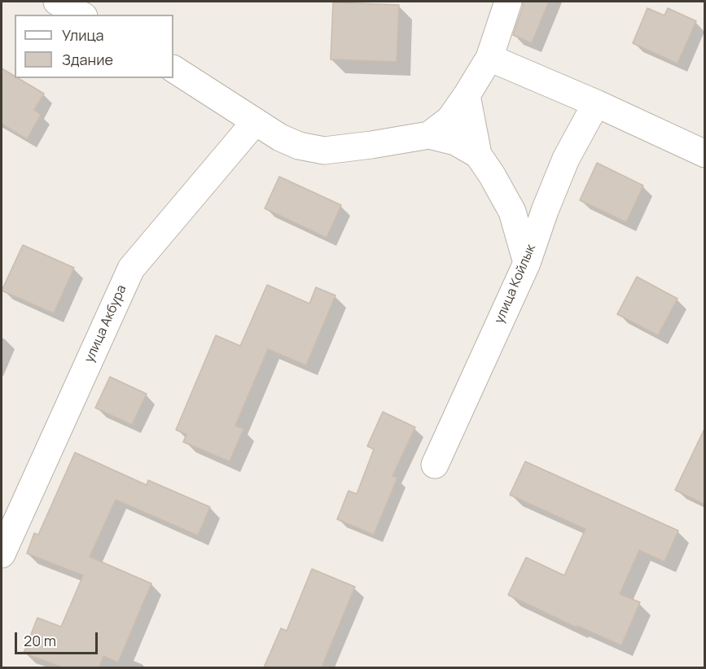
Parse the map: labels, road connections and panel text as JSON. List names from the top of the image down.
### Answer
{
  "streets": {
    "street": ["улица Койлык", "улица Акбура"]
  },
  "legend": ["Улица", "Здание"],
  "scale_bar": "20 m"
}
